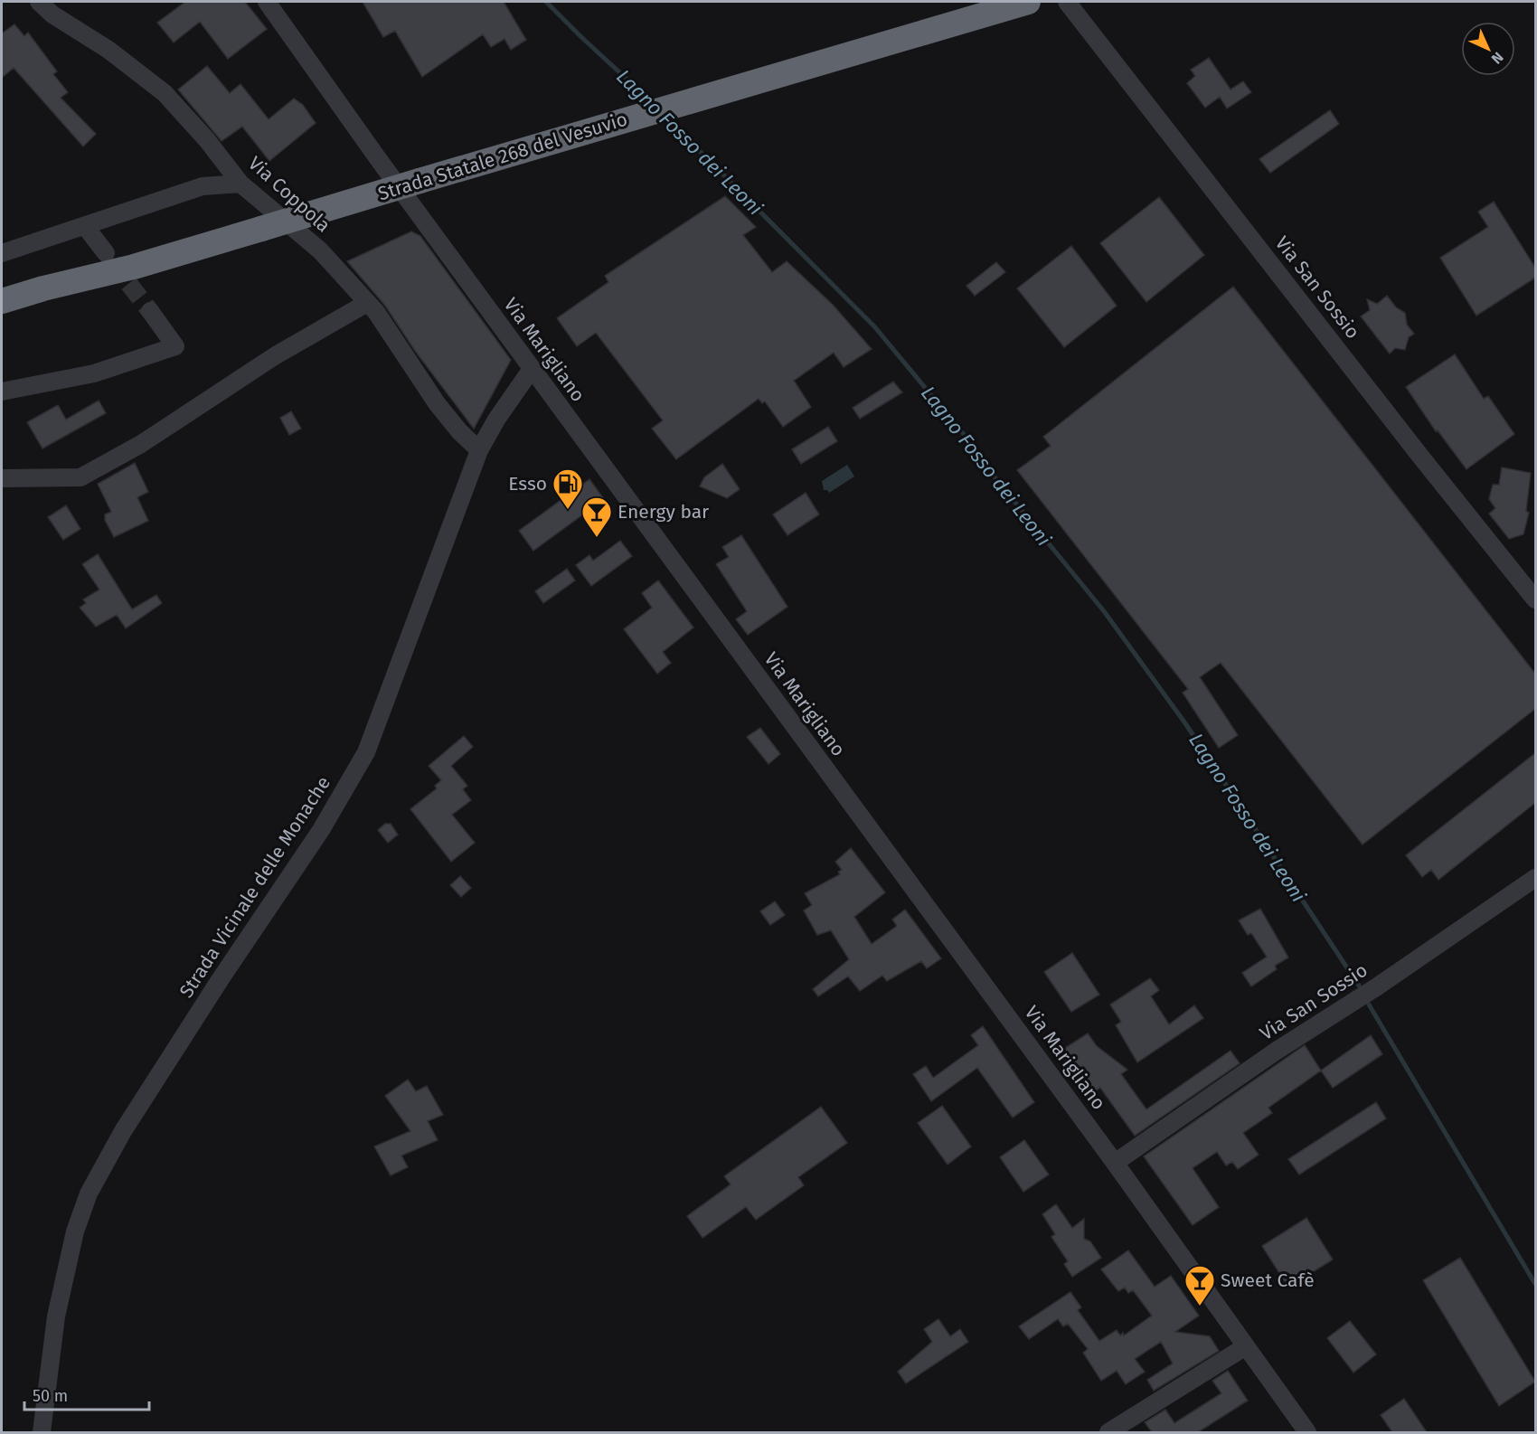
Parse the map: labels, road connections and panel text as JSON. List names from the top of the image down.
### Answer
{
  "streets": {
    "highway": ["Strada Statale 268 del Vesuvio"],
    "street": [
      "Via Coppola",
      "Via San Sossio",
      "Via Marigliano",
      "Strada Vicinale delle Monache"
    ]
  },
  "crossings": [
    ["Via Coppola", "Strada Vicinale delle Monache"],
    ["Via San Sossio", "Via Marigliano"],
    ["Via Marigliano", "Strada Vicinale delle Monache"]
  ],
  "water": ["Lagno Fosso dei Leoni"],
  "places": {
    "fuel station": ["Esso"],
    "bar": ["Energy bar", "Sweet Cafè"]
  },
  "scale_bar": "50 m",
  "north": "bottom right"
}
